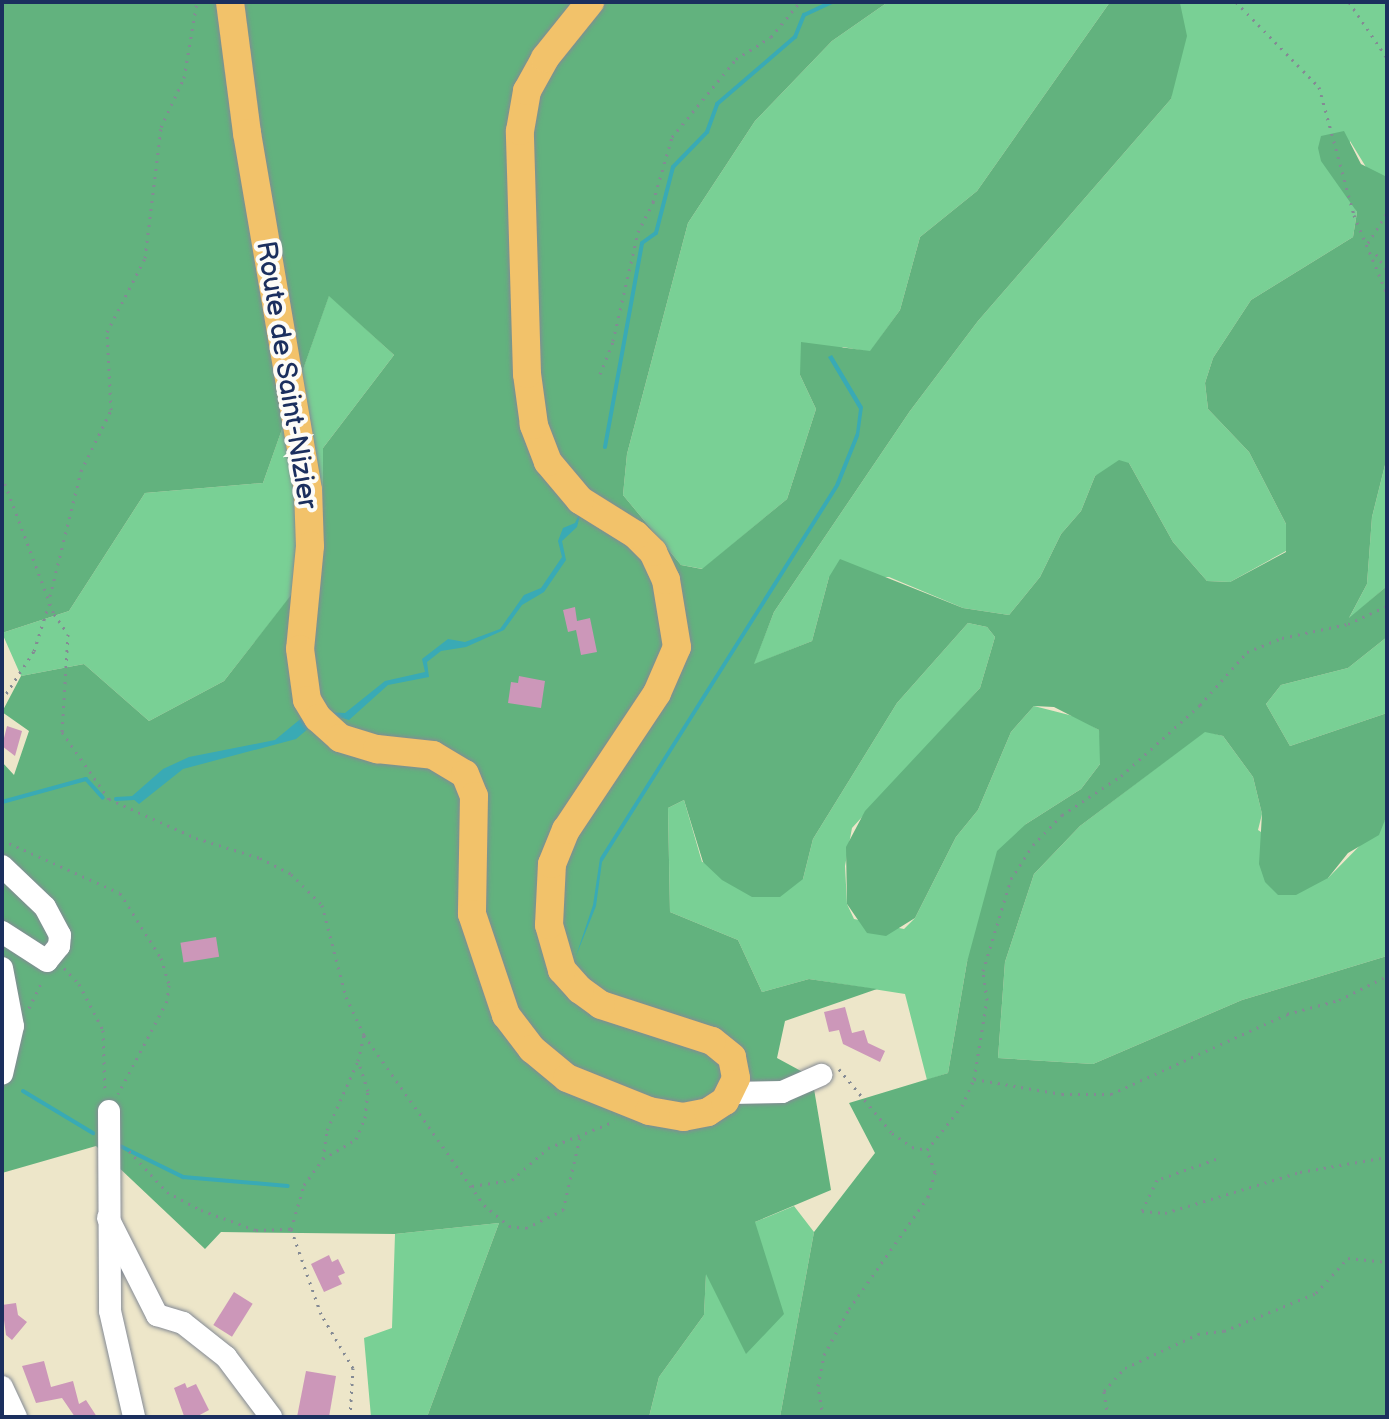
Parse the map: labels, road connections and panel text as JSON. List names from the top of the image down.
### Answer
{
  "streets": {
    "main road": ["Route de Saint-Nizier"]
  }
}
